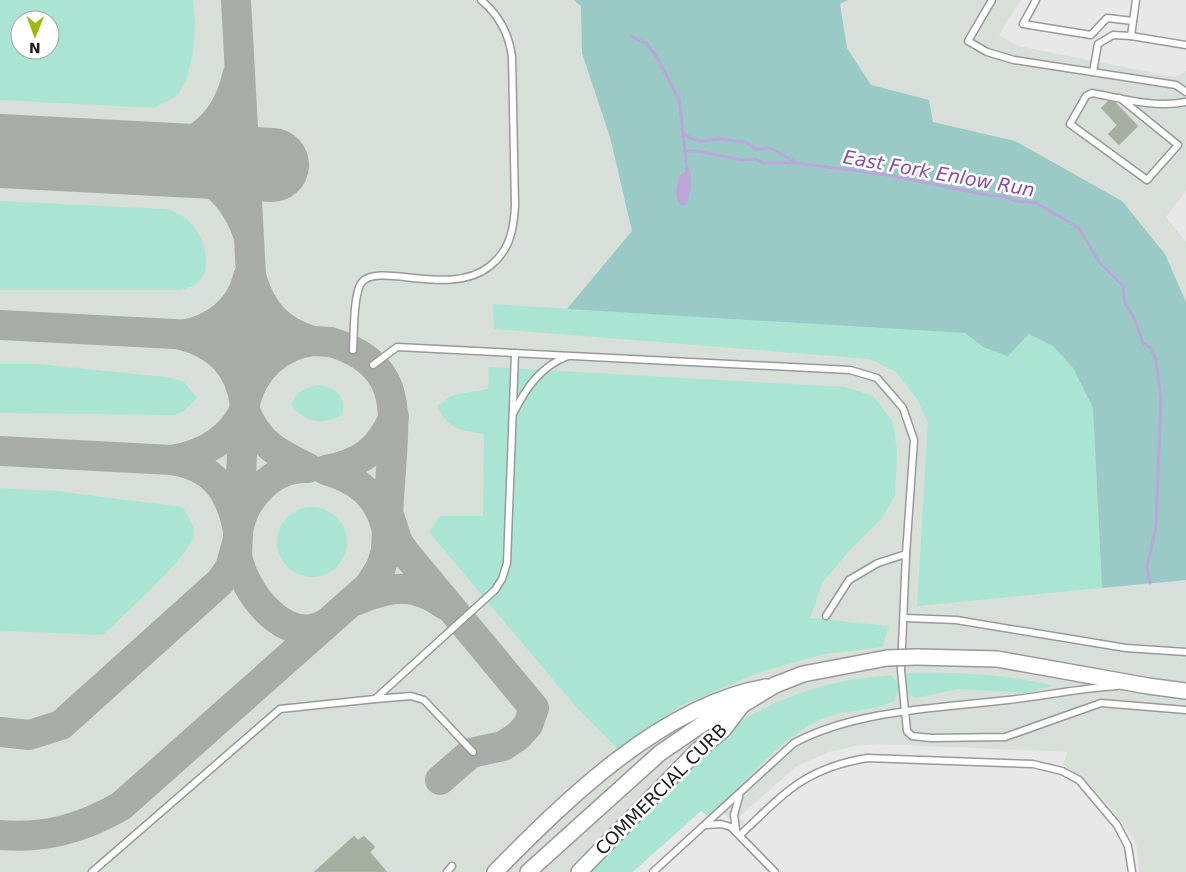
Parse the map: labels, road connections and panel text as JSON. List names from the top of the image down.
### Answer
{
  "streets": {
    "street": ["COMMERCIAL CURB"]
  },
  "water": ["East Fork Enlow Run"],
  "north": "bottom"
}
